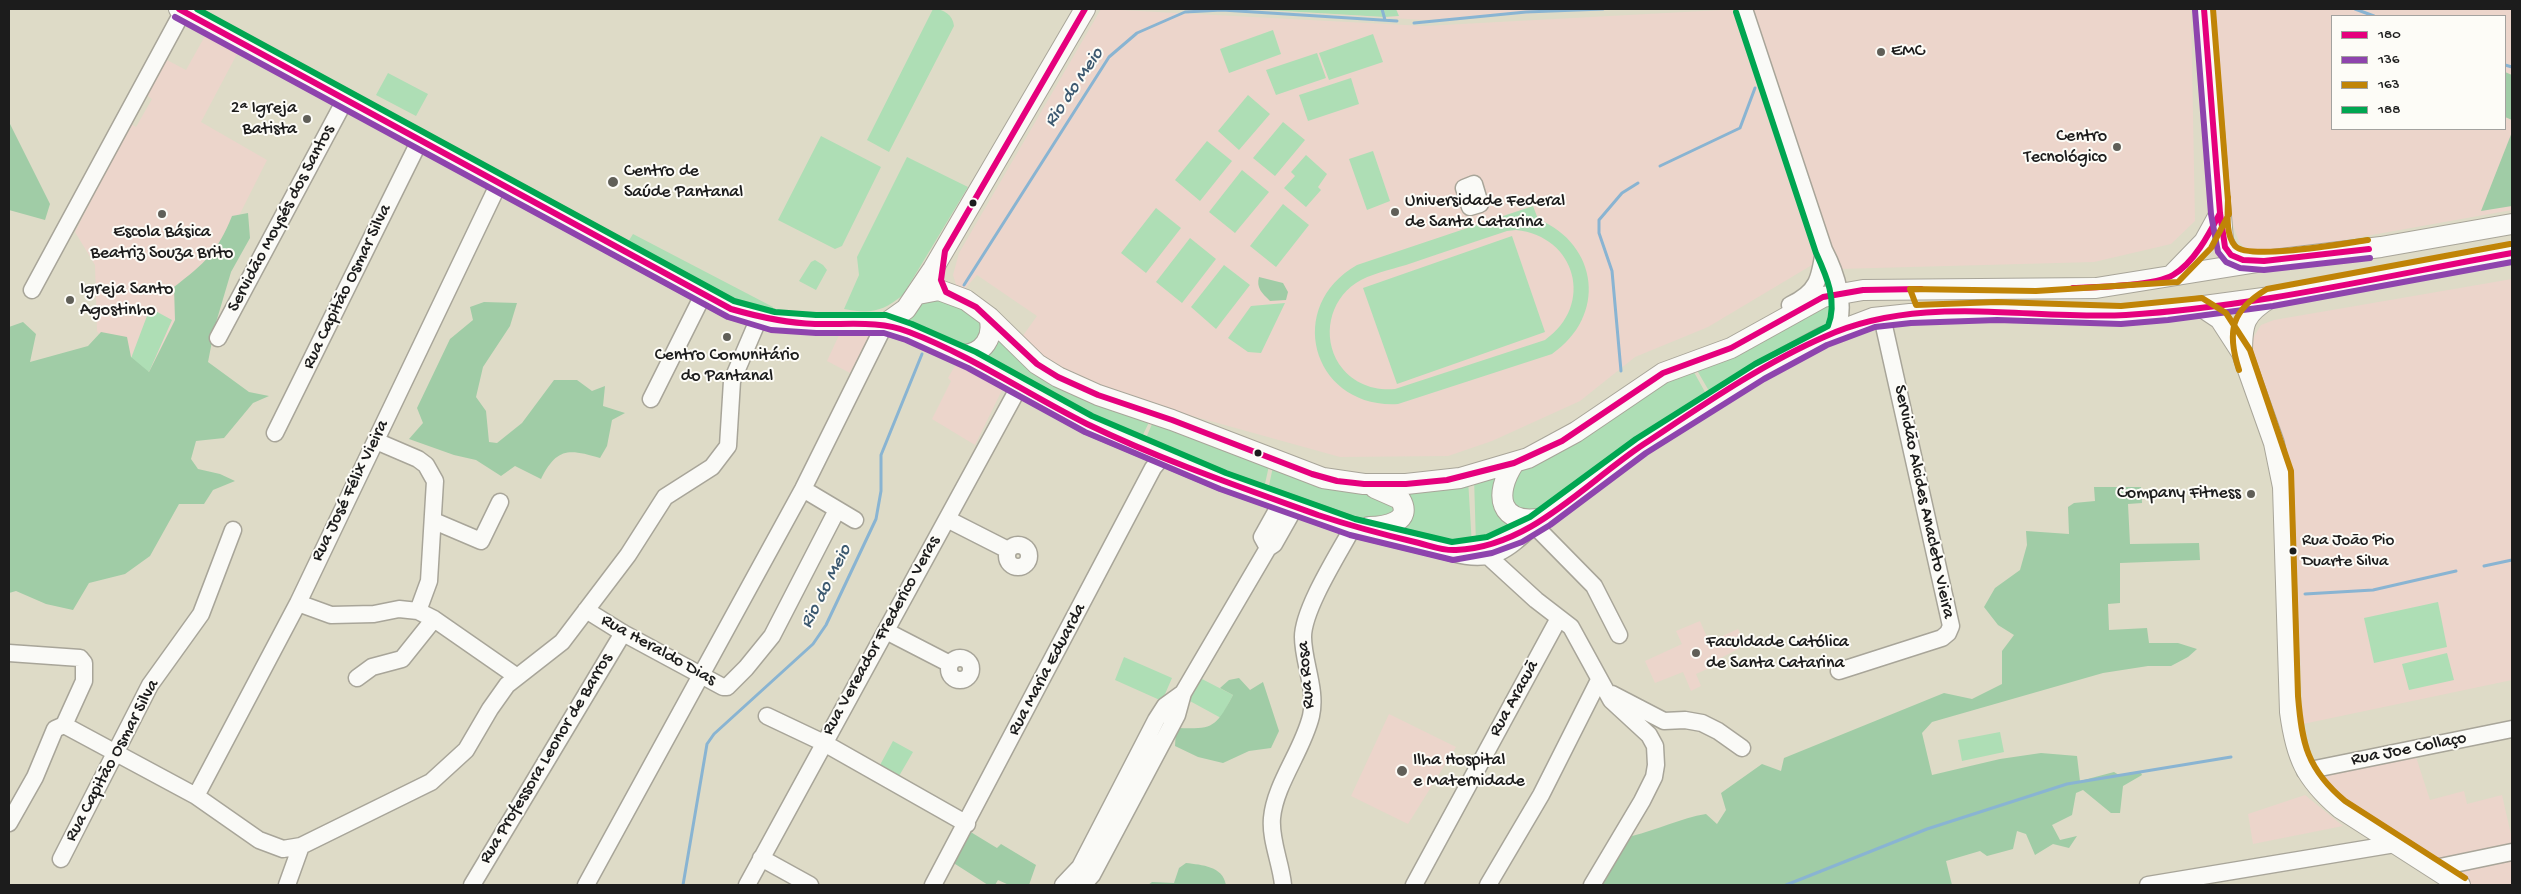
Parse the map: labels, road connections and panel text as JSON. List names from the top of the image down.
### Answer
{
  "streets": {
    "street": [
      "Servidão Moysés dos Santos",
      "Rua Capitão Osmar Silva",
      "Rua José Félix Vieira",
      "Servidão Alcides Anacleto Vieira",
      "Rua Vereador Frederico Veras",
      "Rua Heraldo Dias",
      "Rua Maria Eduarda",
      "Rua Rosa",
      "Rua Aracuã",
      "Rua Joe Collaço",
      "Rua Professora Leonor de Barros"
    ]
  },
  "crossings": [
    ["Rua Heraldo Dias", "Rua Professora Leonor de Barros"]
  ],
  "water": ["Rio do Meio"],
  "places": [
    "EMC",
    "2ª Igreja Batista",
    "Centro Tecnológico",
    "Centro de Saúde Pantanal",
    "Universidade Federal de Santa Catarina",
    "Escola Básica Beatriz Souza Brito",
    "Igreja Santo Agostinho",
    "Centro Comunitário do Pantanal",
    "Company Fitness",
    "Rua João Pio Duarte Silva",
    "Faculdade Católica de Santa Catarina",
    "Ilha Hospital e Maternidade"
  ],
  "lines": [
    "transit line 180",
    "transit line 163",
    "transit line 188",
    "transit line 136"
  ],
  "legend": [
    "180",
    "136",
    "163",
    "188"
  ]
}
